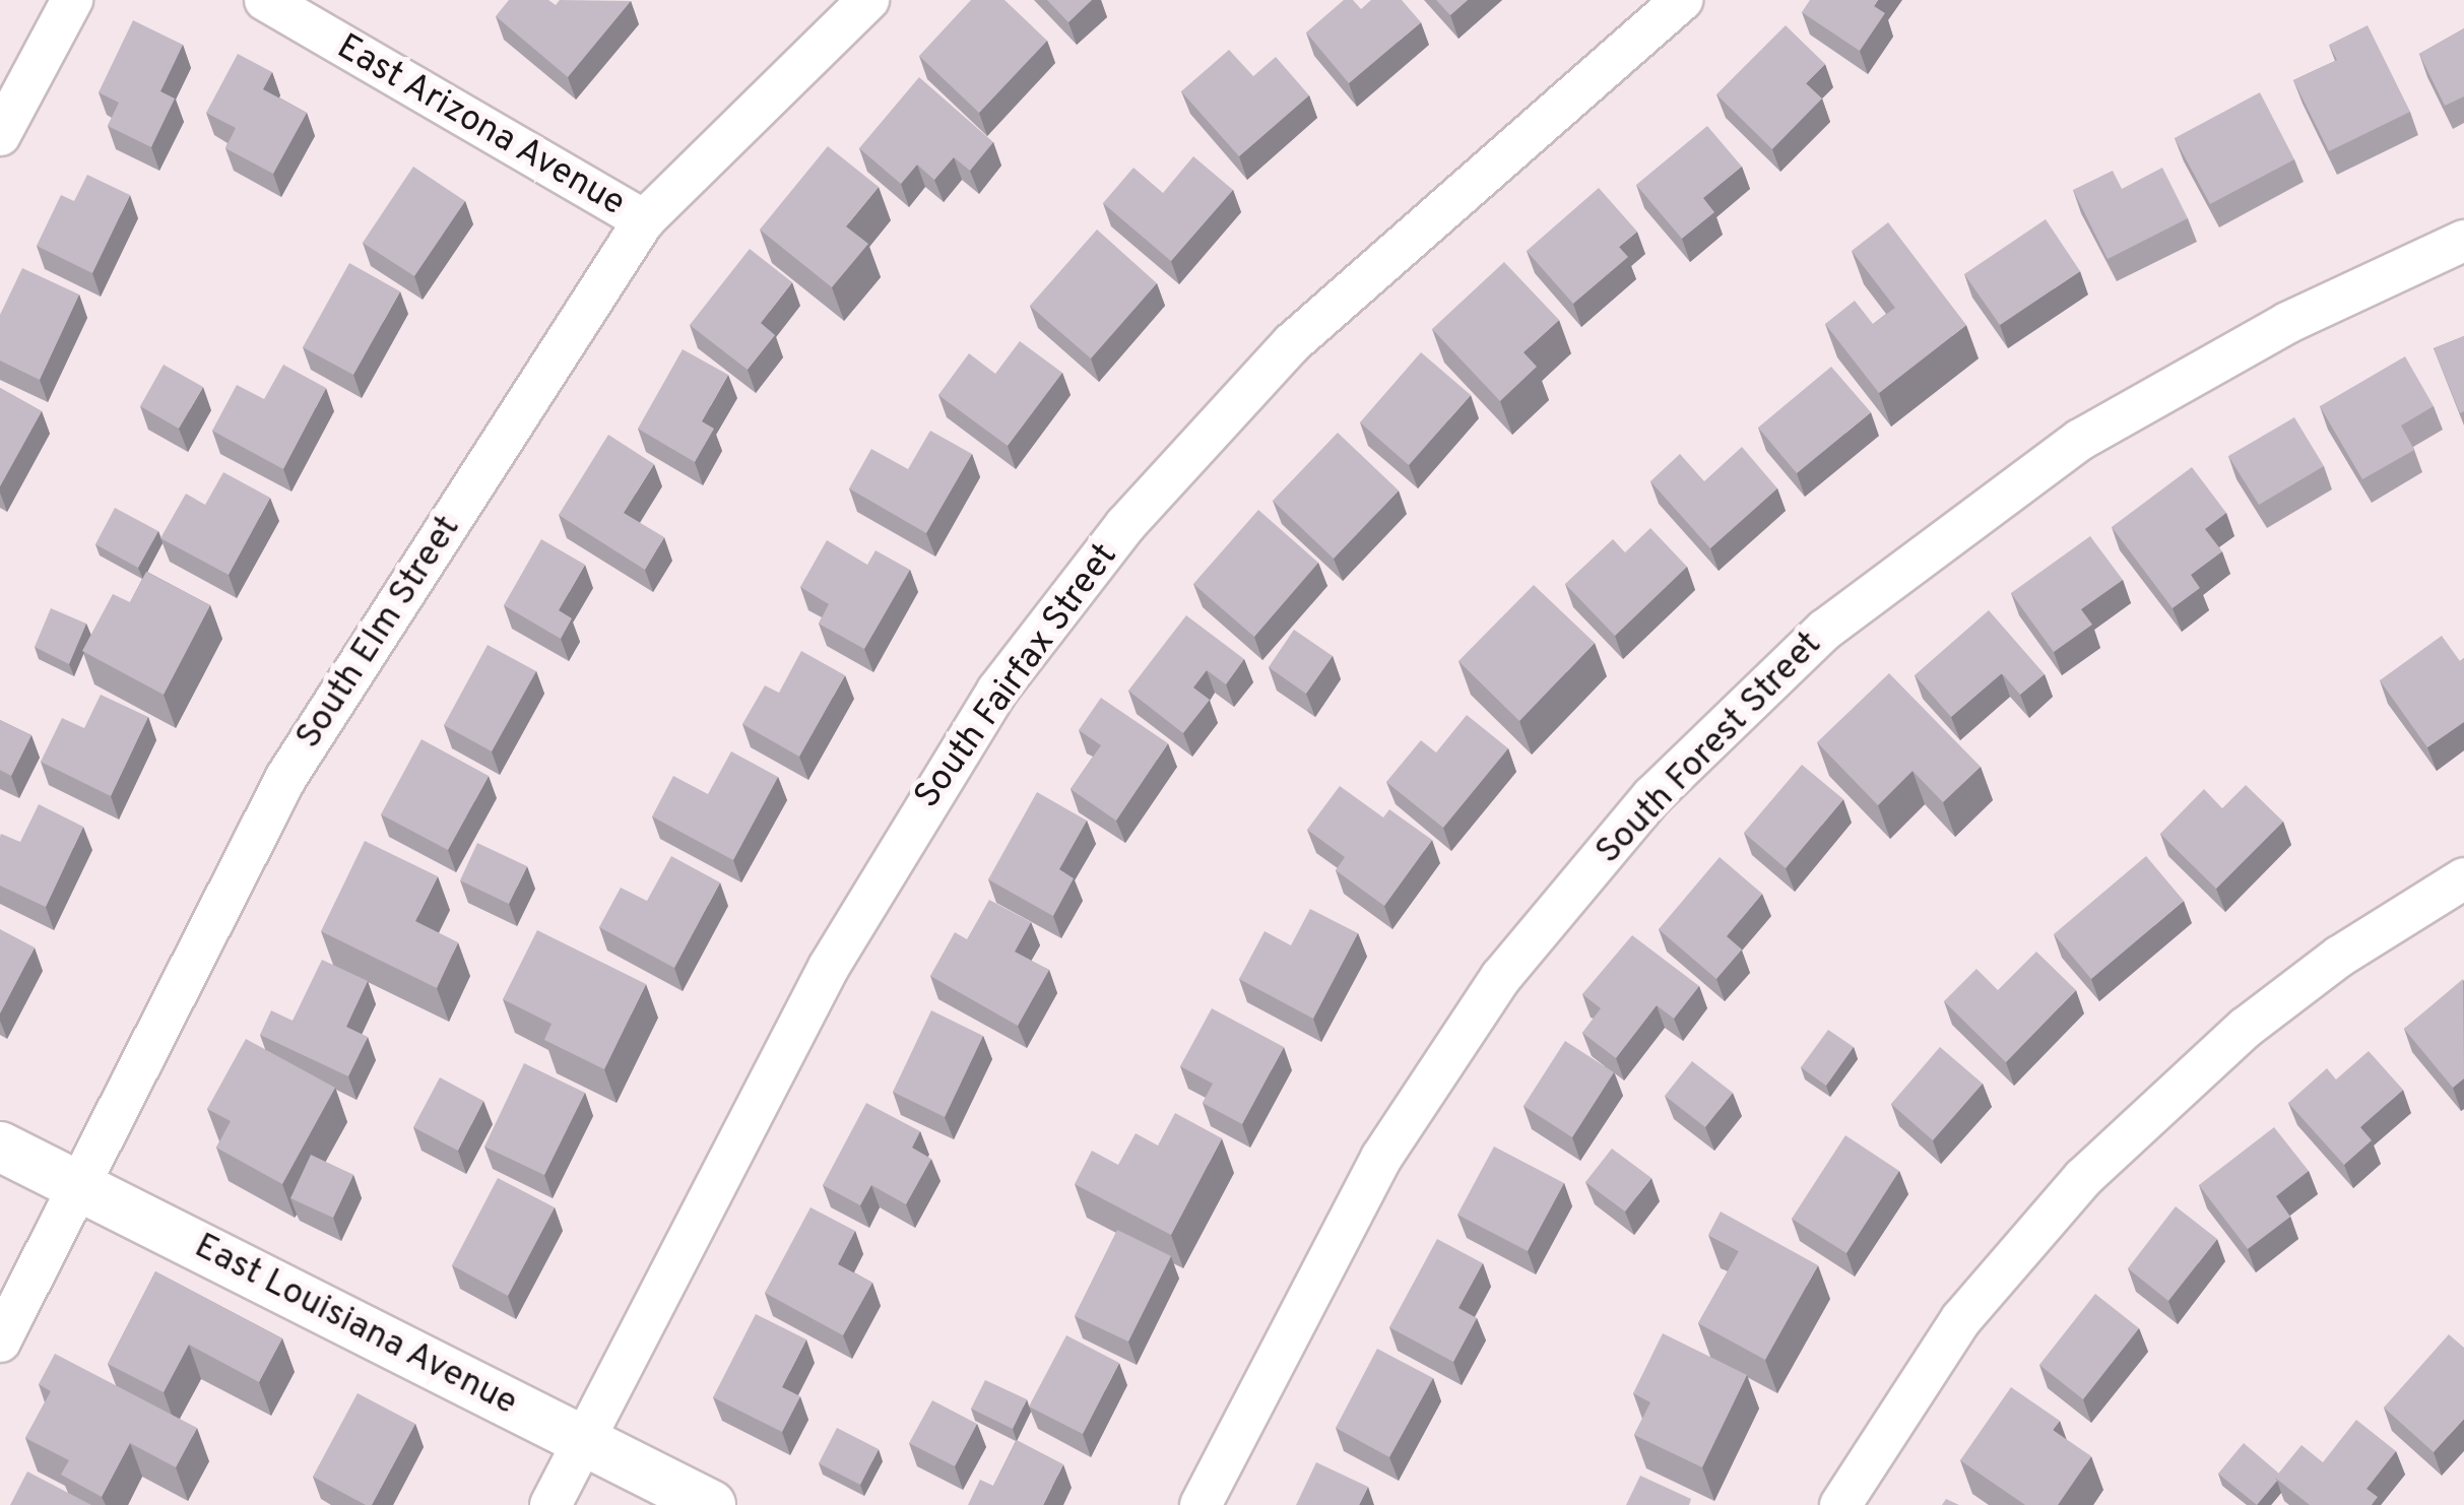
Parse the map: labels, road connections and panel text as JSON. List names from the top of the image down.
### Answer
{
  "streets": {
    "street": [
      "East Arizona Avenue",
      "South Elm Street",
      "South Fairfax Street",
      "South Forest Street",
      "East Louisiana Avenue"
    ]
  },
  "crossings": [
    ["East Arizona Avenue", "South Elm Street"],
    ["South Elm Street", "East Louisiana Avenue"],
    ["South Fairfax Street", "East Louisiana Avenue"]
  ]
}
